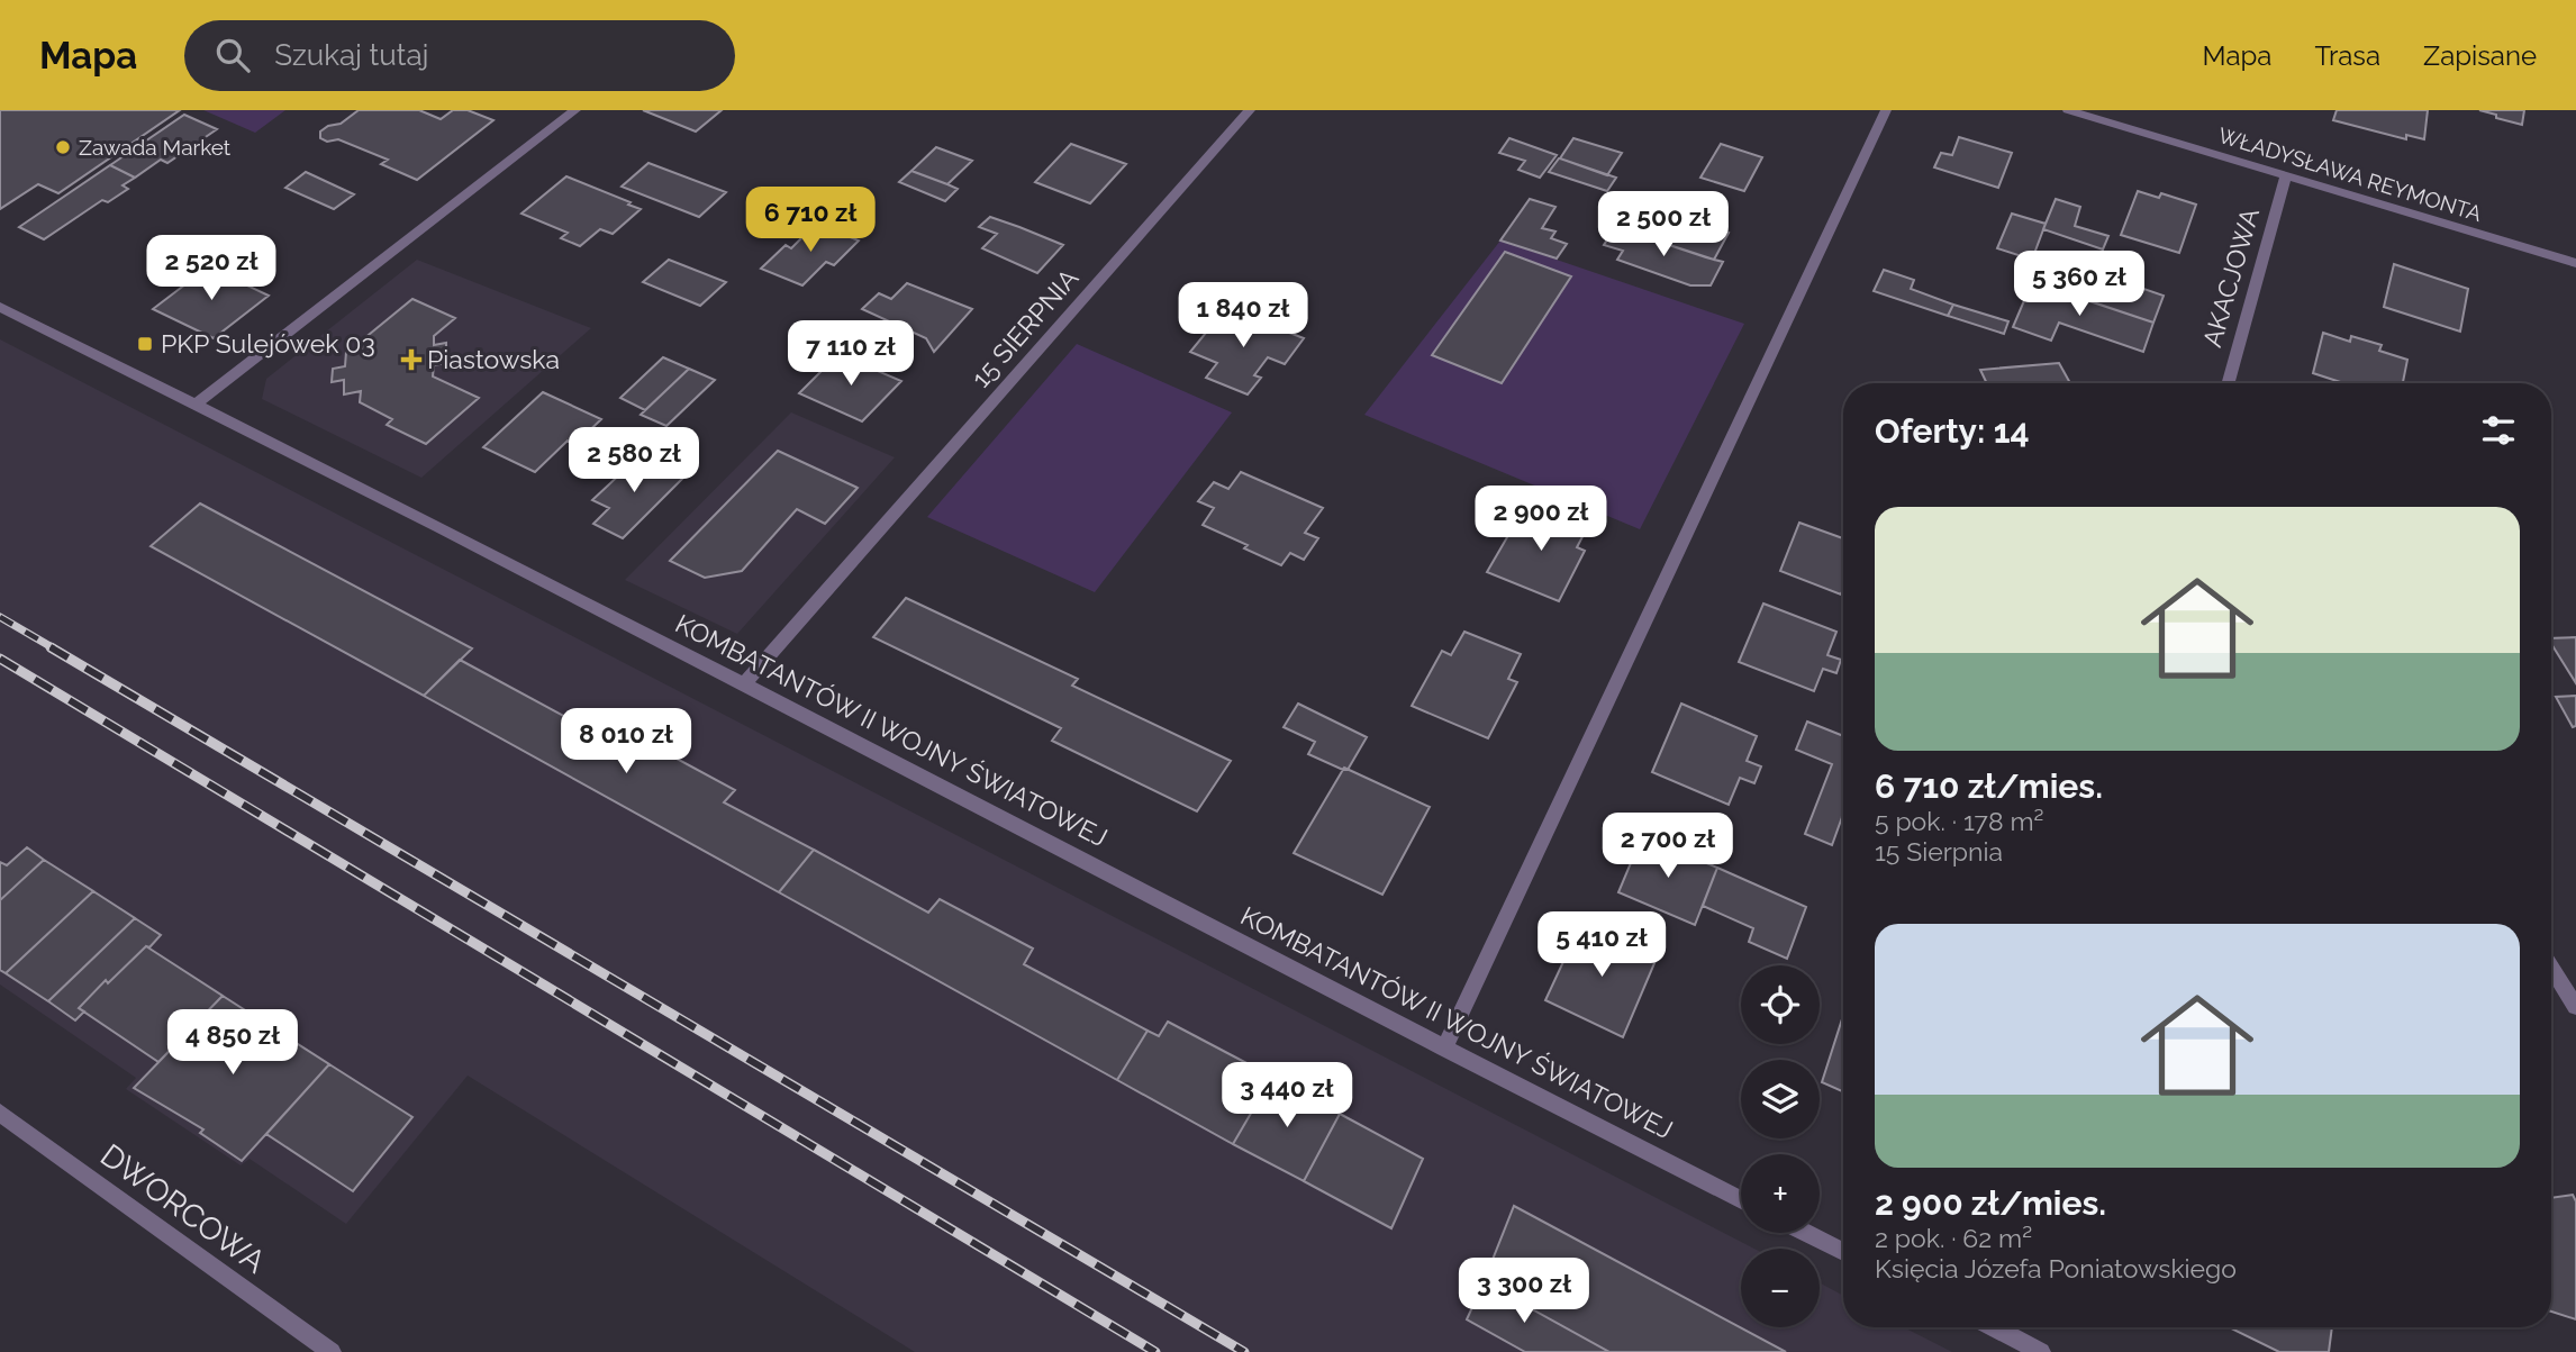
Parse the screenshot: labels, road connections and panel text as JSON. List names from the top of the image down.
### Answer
{
  "streets": {
    "street": [
      "WŁADYSŁAWA REYMONTA",
      "AKACJOWA",
      "15 SIERPNIA",
      "KOMBATANTÓW II WOJNY ŚWIATOWEJ",
      "DWORCOWA"
    ]
  },
  "crossings": [
    ["WŁADYSŁAWA REYMONTA", "AKACJOWA"],
    ["15 SIERPNIA", "KOMBATANTÓW II WOJNY ŚWIATOWEJ"]
  ],
  "places": {
    "other": ["Zawada Market"],
    "transit": ["PKP Sulejówek 03"],
    "health": ["Piastowska"]
  },
  "page": {
    "header": "Mapa",
    "search": "Szukaj tutaj",
    "nav": ["Mapa", "Trasa", "Zapisane"],
    "price": [
      "6 710 zł",
      "2 500 zł",
      "2 520 zł",
      "5 360 zł",
      "1 840 zł",
      "7 110 zł",
      "2 580 zł",
      "2 900 zł",
      "8 010 zł",
      "2 700 zł",
      "5 410 zł",
      "4 850 zł",
      "3 440 zł",
      "3 300 zł"
    ],
    "heading": "Oferty: 14",
    "list": [
      {
        "name": "6 710 zł/mies.",
        "note": "5 pok. · 178 m² · 15 Sierpnia"
      },
      {
        "name": "2 900 zł/mies.",
        "note": "2 pok. · 62 m² · Księcia Józefa Poniatowskiego"
      }
    ],
    "map_buttons": ["+", "−"]
  }
}
